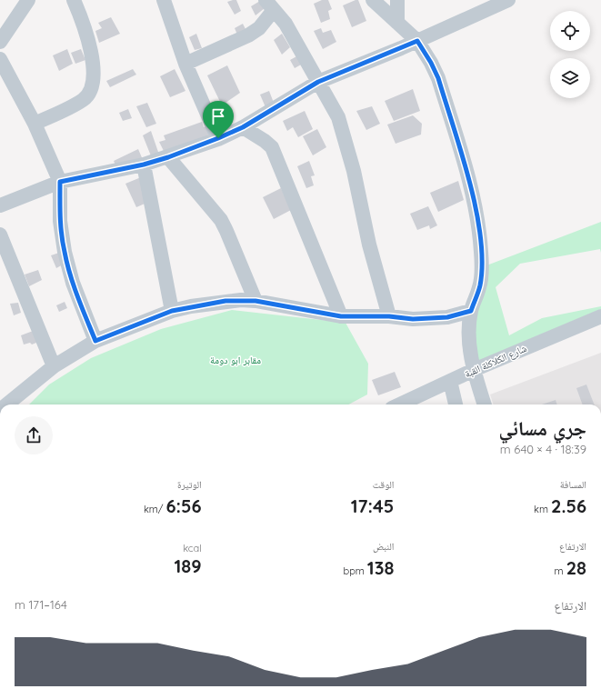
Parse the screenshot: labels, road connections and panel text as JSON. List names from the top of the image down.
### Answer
{
  "streets": {
    "street": ["شارع الكلاكلة القبة"]
  },
  "parks": ["مقابر ابو دومة"],
  "page": {
    "heading": ["جري مسائي", "18:39 · 4 × 640 m"],
    "stats": [
      ["المسافة", "2.56 km"],
      ["الوقت", "17:45"],
      ["الوتيرة", "6:56 /km"],
      ["الارتفاع", "28 m"],
      ["النبض", "138 bpm"],
      ["kcal", "189"]
    ],
    "chart": ["الارتفاع", "164–171 m"]
  }
}
